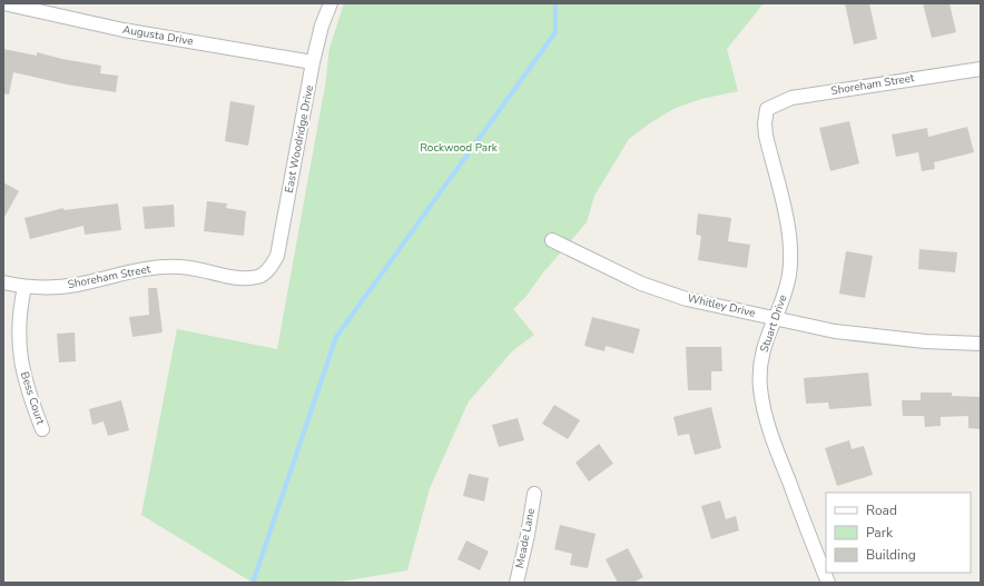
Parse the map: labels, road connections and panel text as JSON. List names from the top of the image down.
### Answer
{
  "streets": {
    "street": [
      "Augusta Drive",
      "Shoreham Street",
      "East Woodridge Drive",
      "Whitley Drive",
      "Stuart Drive",
      "Bess Court",
      "Meade Lane"
    ]
  },
  "crossings": [
    ["Augusta Drive", "East Woodridge Drive"],
    ["Shoreham Street", "East Woodridge Drive"],
    ["Shoreham Street", "Stuart Drive"],
    ["Shoreham Street", "Bess Court"],
    ["Whitley Drive", "Stuart Drive"]
  ],
  "parks": ["Rockwood Park"],
  "legend": ["Road", "Park", "Building"]
}
